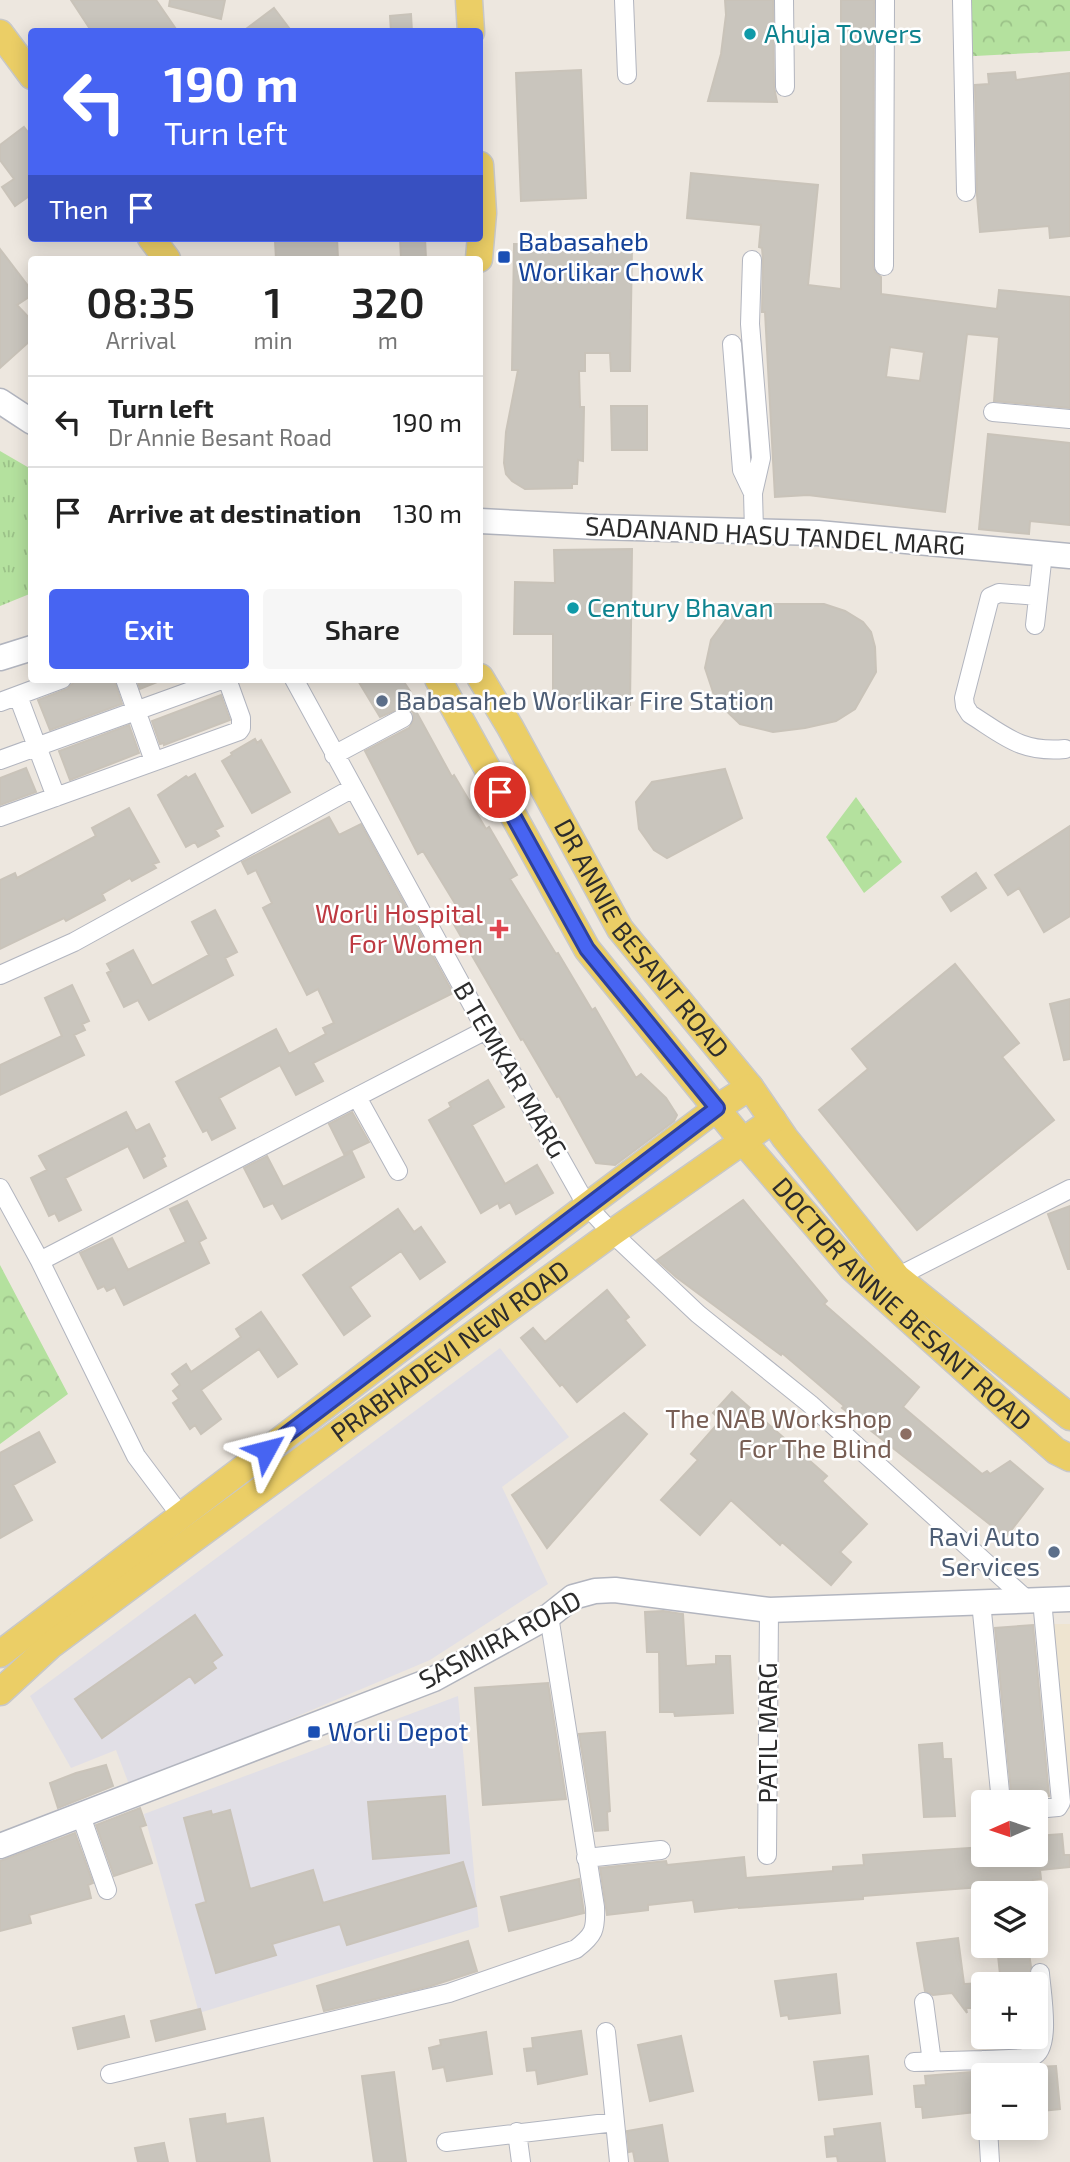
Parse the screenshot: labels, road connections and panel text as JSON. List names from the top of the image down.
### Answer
{
  "streets": {
    "main road": ["DR ANNIE BESANT ROAD", "DOCTOR ANNIE BESANT ROAD", "PRABHADEVI NEW ROAD"],
    "street": [
      "SADANAND HASU TANDEL MARG",
      "B TEMKAR MARG",
      "SASMIRA ROAD",
      "PATIL MARG"
    ]
  },
  "crossings": [
    ["DR ANNIE BESANT ROAD", "DOCTOR ANNIE BESANT ROAD"],
    ["DR ANNIE BESANT ROAD", "PRABHADEVI NEW ROAD"],
    ["B TEMKAR MARG", "PRABHADEVI NEW ROAD"],
    ["B TEMKAR MARG", "SASMIRA ROAD"],
    ["DOCTOR ANNIE BESANT ROAD", "PRABHADEVI NEW ROAD"],
    ["SASMIRA ROAD", "PATIL MARG"]
  ],
  "places": {
    "other": [
      "Ahuja Towers",
      "Century Bhavan",
      "Babasaheb Worlikar Fire Station",
      "The NAB Workshop For The Blind",
      "Ravi Auto Services"
    ],
    "transit": ["Babasaheb Worlikar Chowk", "Worli Depot"],
    "health": ["Worli Hospital For Women"]
  },
  "north": "left",
  "page": {
    "turn": ["190 m", "Turn left"],
    "then": "Then",
    "eta": [
      "08:35",
      "Arrival",
      "1",
      "min",
      "320",
      "m"
    ],
    "list": [
      {
        "name": "Turn left",
        "note": "Dr Annie Besant Road",
        "value": "190 m"
      },
      {
        "name": "Arrive at destination",
        "value": "130 m"
      }
    ],
    "buttons": ["Exit", "Share"],
    "map_buttons": ["+", "−"]
  }
}
